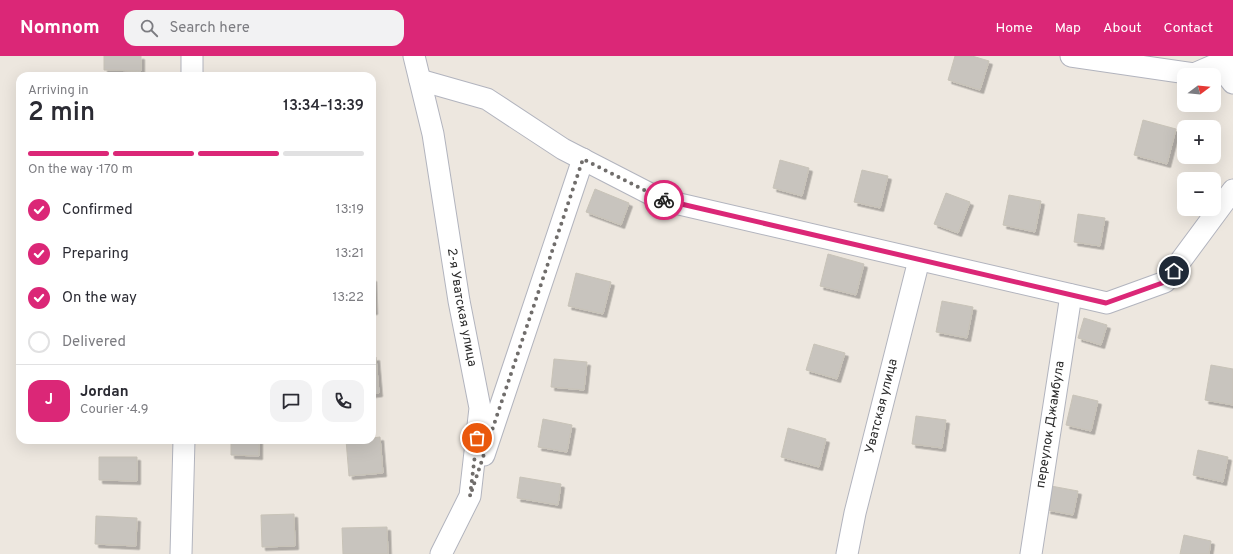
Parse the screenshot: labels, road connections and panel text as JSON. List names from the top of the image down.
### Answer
{
  "streets": {
    "street": ["2-я Уватская улица", "Уватская улица", "переулок Джамбула"]
  },
  "north": "right",
  "page": {
    "header": "Nomnom",
    "search": "Search here",
    "nav": [
      "Home",
      "Map",
      "About",
      "Contact"
    ],
    "map_buttons": ["+", "−"],
    "heading": ["2 min", "Arriving in", "13:34–13:39"],
    "panel": ["Jordan", "Courier · 4.9"],
    "bar": "On the way · 170 m",
    "list": [
      ["Confirmed", "13:19"],
      ["Preparing", "13:21"],
      ["On the way", "13:22"],
      "Delivered"
    ],
    "round": "J"
  }
}
